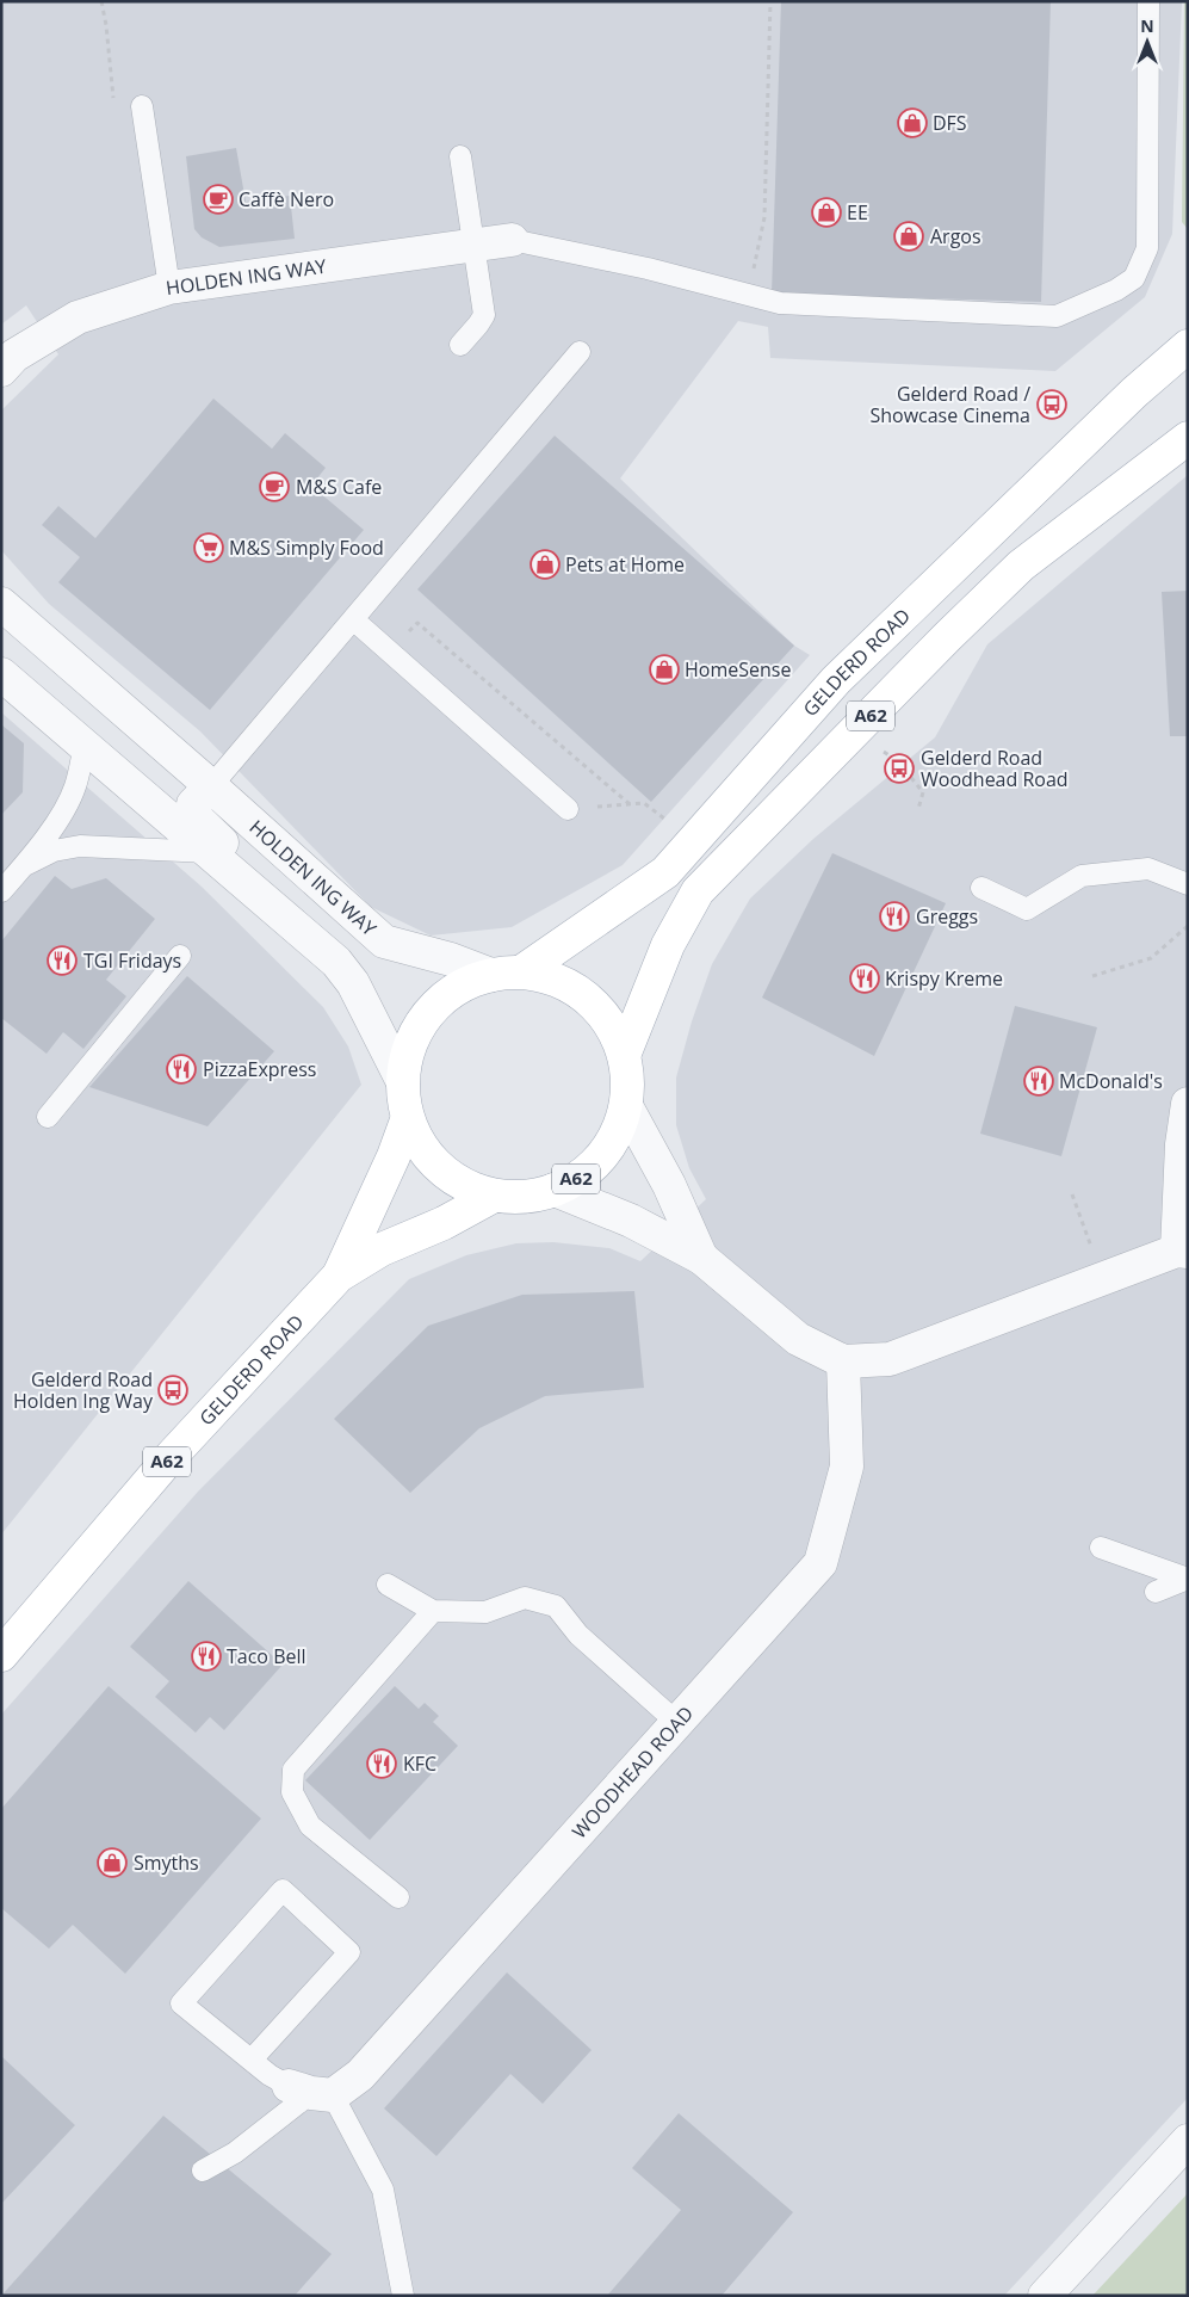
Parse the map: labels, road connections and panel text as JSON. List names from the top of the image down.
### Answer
{
  "streets": {
    "main road": ["GELDERD ROAD", "A62"],
    "street": ["HOLDEN ING WAY", "WOODHEAD ROAD"]
  },
  "crossings": [
    ["HOLDEN ING WAY", "GELDERD ROAD"]
  ],
  "places": {
    "shop": [
      "DFS",
      "EE",
      "Argos",
      "Pets at Home",
      "HomeSense",
      "Smyths"
    ],
    "cafe": ["Caffè Nero", "M&S Cafe"],
    "bus stop": ["Gelderd Road / Showcase Cinema", "Gelderd Road Woodhead Road", "Gelderd Road Holden Ing Way"],
    "supermarket": ["M&S Simply Food"],
    "restaurant": [
      "Greggs",
      "TGI Fridays",
      "Krispy Kreme",
      "PizzaExpress",
      "McDonald's",
      "Taco Bell",
      "KFC"
    ]
  },
  "north": "top"
}
